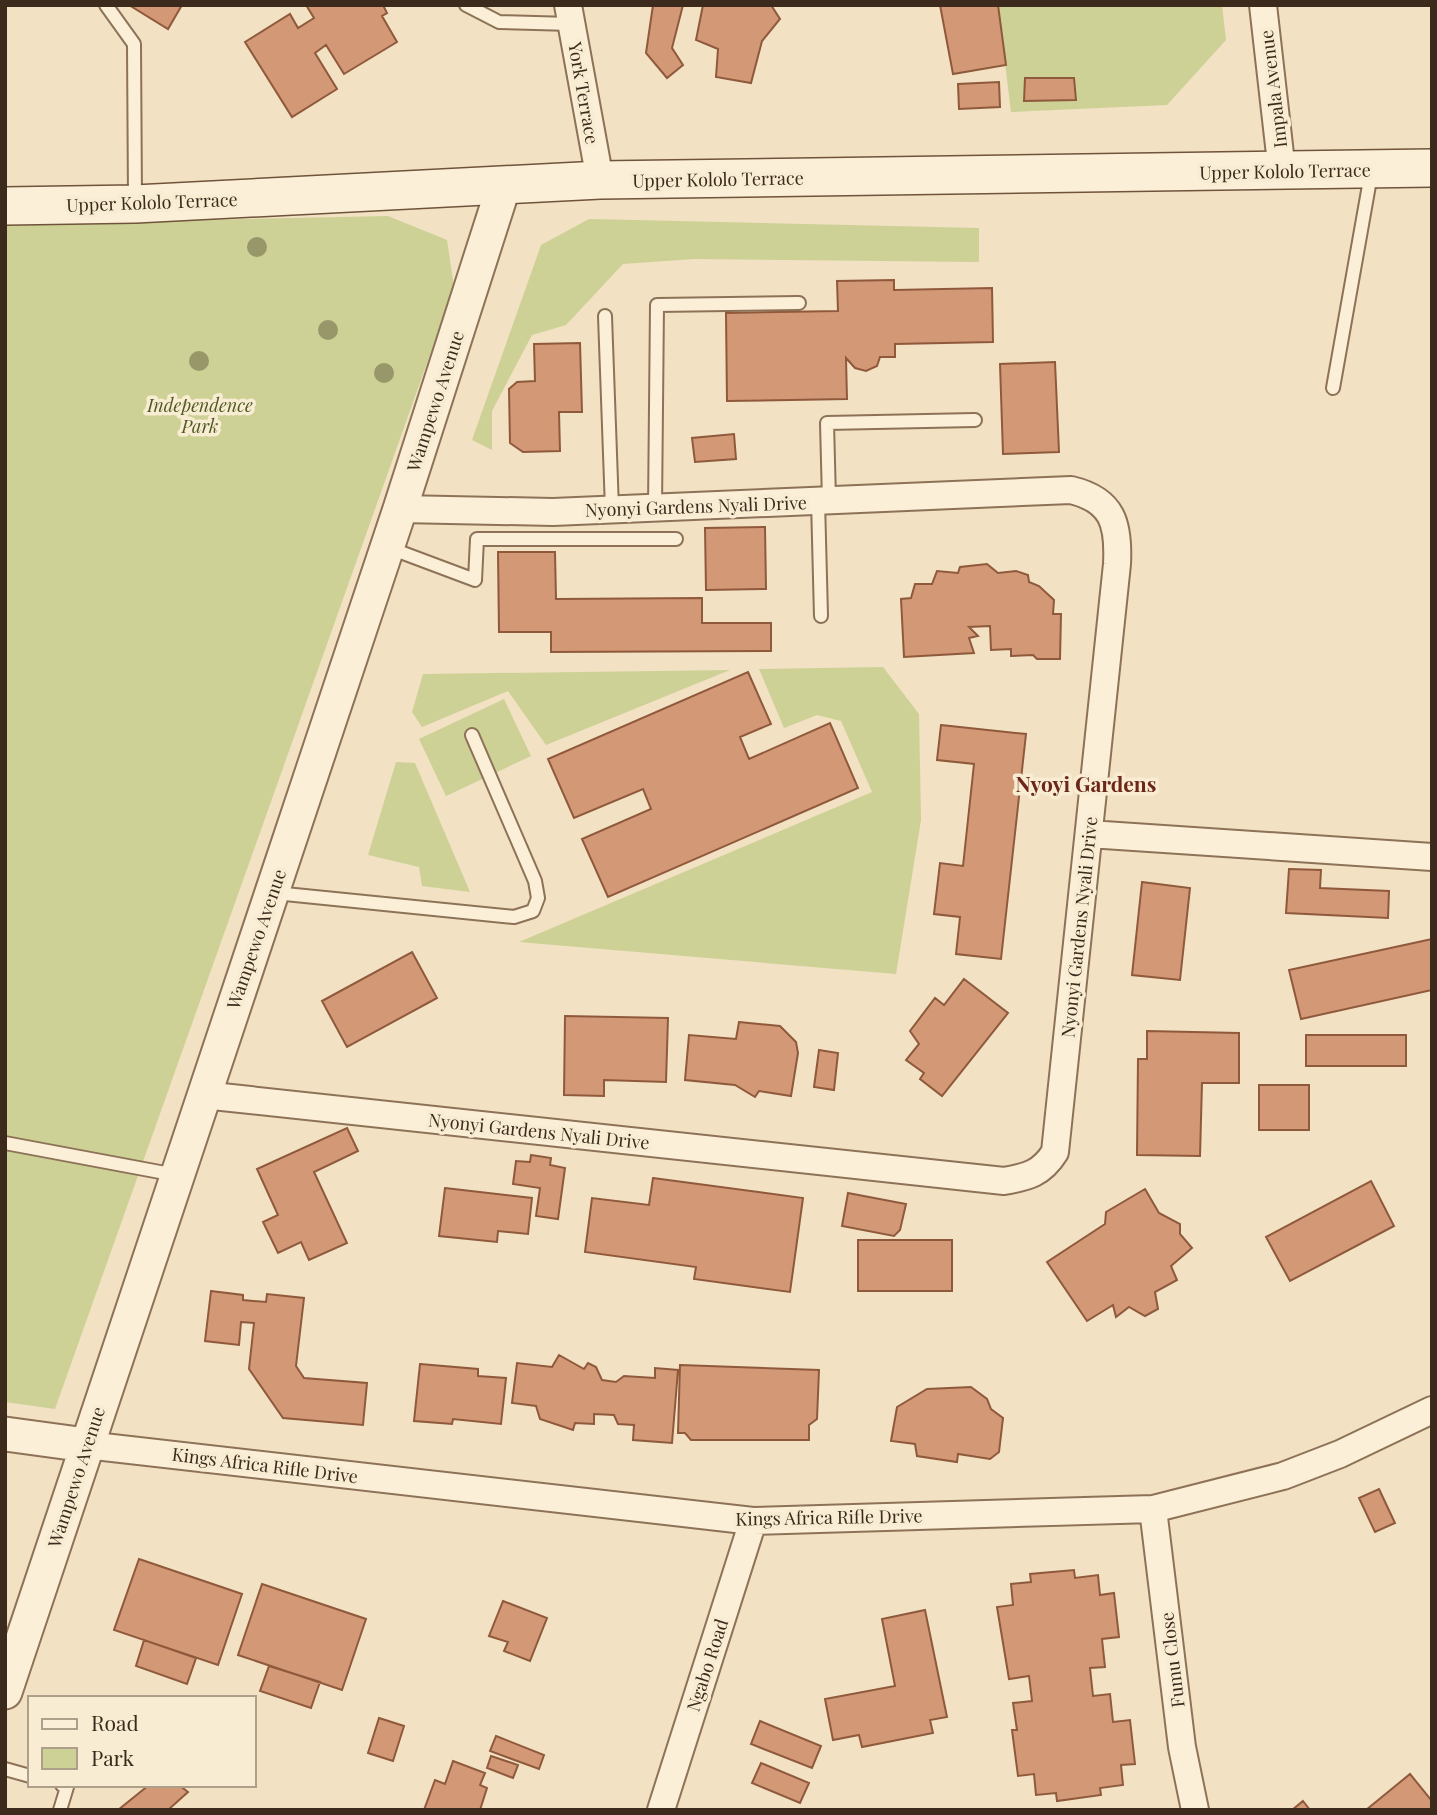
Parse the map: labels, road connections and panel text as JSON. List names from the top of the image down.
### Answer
{
  "streets": {
    "main road": ["Upper Kololo Terrace"],
    "street": [
      "Impala Avenue",
      "York Terrace",
      "Wampewo Avenue",
      "Nyonyi Gardens Nyali Drive",
      "Kings Africa Rifle Drive",
      "Fumu Close",
      "Ngabo Road"
    ]
  },
  "crossings": [
    ["Impala Avenue", "Upper Kololo Terrace"],
    ["York Terrace", "Upper Kololo Terrace"],
    ["Upper Kololo Terrace", "Wampewo Avenue"],
    ["Wampewo Avenue", "Nyonyi Gardens Nyali Drive"],
    ["Wampewo Avenue", "Kings Africa Rifle Drive"],
    ["Kings Africa Rifle Drive", "Fumu Close"],
    ["Kings Africa Rifle Drive", "Ngabo Road"]
  ],
  "districts": ["Nyoyi Gardens"],
  "parks": ["Independence Park"],
  "legend": ["Road", "Park"]
}
